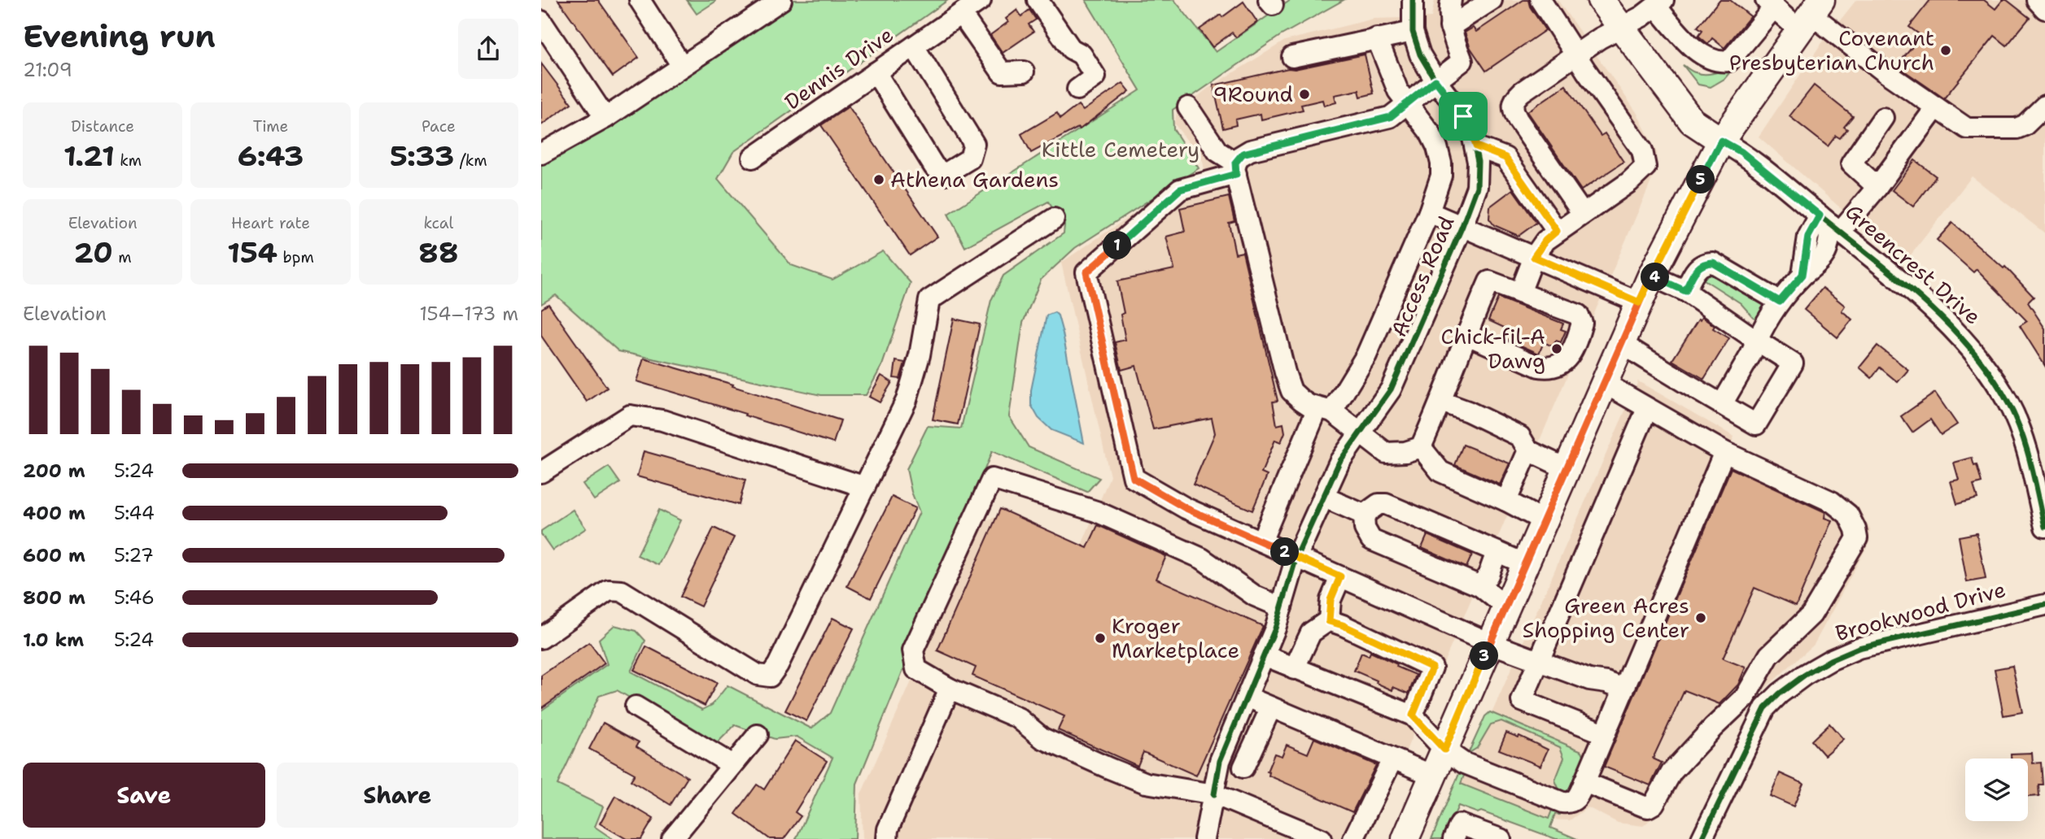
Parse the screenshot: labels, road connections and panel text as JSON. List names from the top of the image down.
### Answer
{
  "streets": {
    "street": [
      "Dennis Drive",
      "Greencrest Drive",
      "Access Road",
      "Brookwood Drive"
    ]
  },
  "parks": ["Kittle Cemetery"],
  "places": [
    "Covenant Presbyterian Church",
    "9Round",
    "Athena Gardens",
    "Chick-fil-A Dawg",
    "Green Acres Shopping Center",
    "Kroger Marketplace"
  ],
  "page": {
    "heading": ["Evening run", "21:09"],
    "stats": [
      ["Distance", "1.21 km"],
      ["Time", "6:43"],
      ["Pace", "5:33 /km"],
      ["Elevation", "20 m"],
      ["Heart rate", "154 bpm"],
      ["kcal", "88"]
    ],
    "pins": [
      "5",
      "1",
      "4",
      "2",
      "3"
    ],
    "chart": ["Elevation", "154–173 m"],
    "list": [
      {
        "name": "200 m",
        "note": "5:24"
      },
      {
        "name": "400 m",
        "note": "5:44"
      },
      {
        "name": "600 m",
        "note": "5:27"
      },
      {
        "name": "800 m",
        "note": "5:46"
      },
      {
        "name": "1.0 km",
        "note": "5:24"
      }
    ],
    "buttons": ["Save", "Share"]
  }
}
